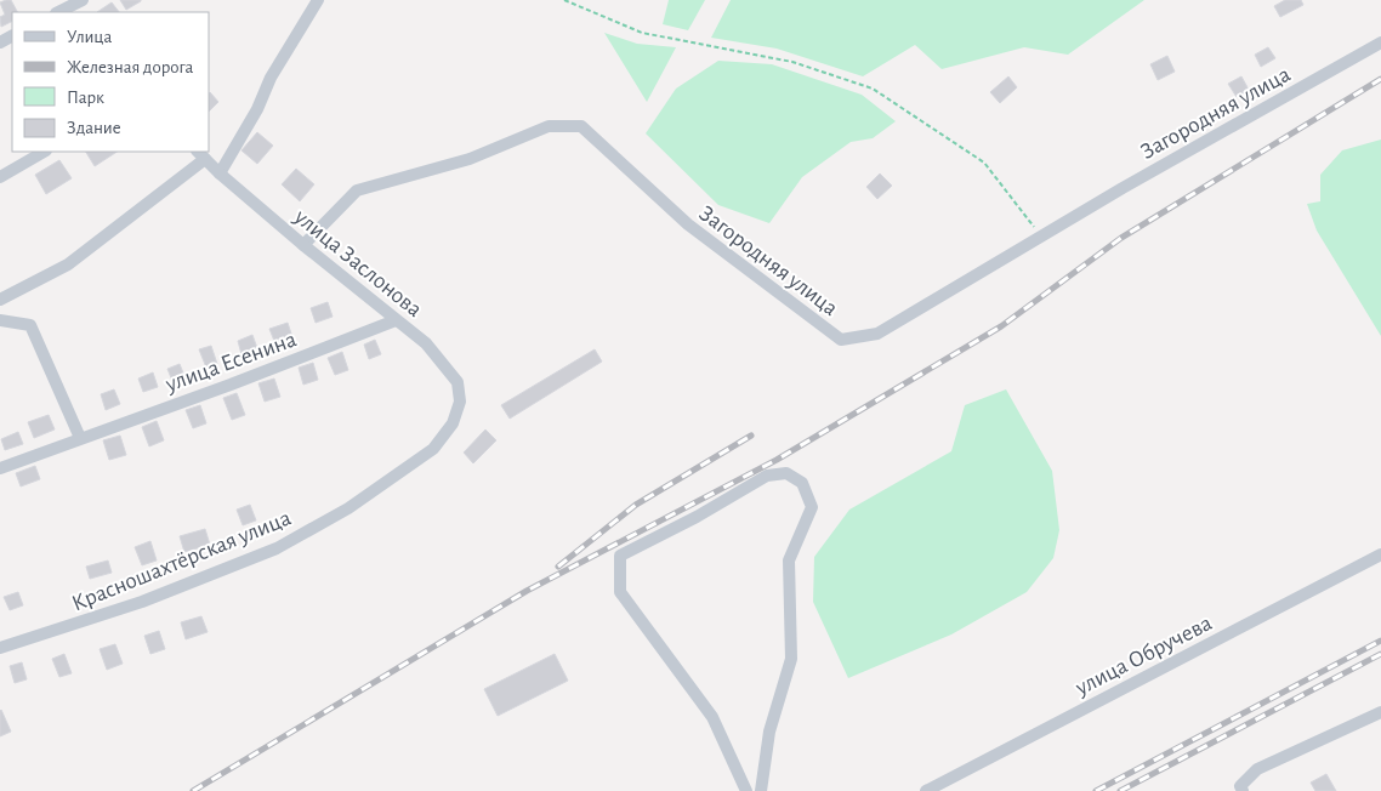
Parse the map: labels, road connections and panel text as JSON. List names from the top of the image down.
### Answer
{
  "streets": {
    "street": [
      "Загородняя улица",
      "улица Заслонова",
      "улица Есенина",
      "Красношахтёрская улица",
      "улица Обручева"
    ]
  },
  "crossings": [
    ["Загородняя улица", "улица Заслонова"],
    ["улица Заслонова", "улица Есенина"],
    ["улица Заслонова", "Красношахтёрская улица"]
  ],
  "legend": [
    "Улица",
    "Железная дорога",
    "Парк",
    "Здание"
  ]
}
